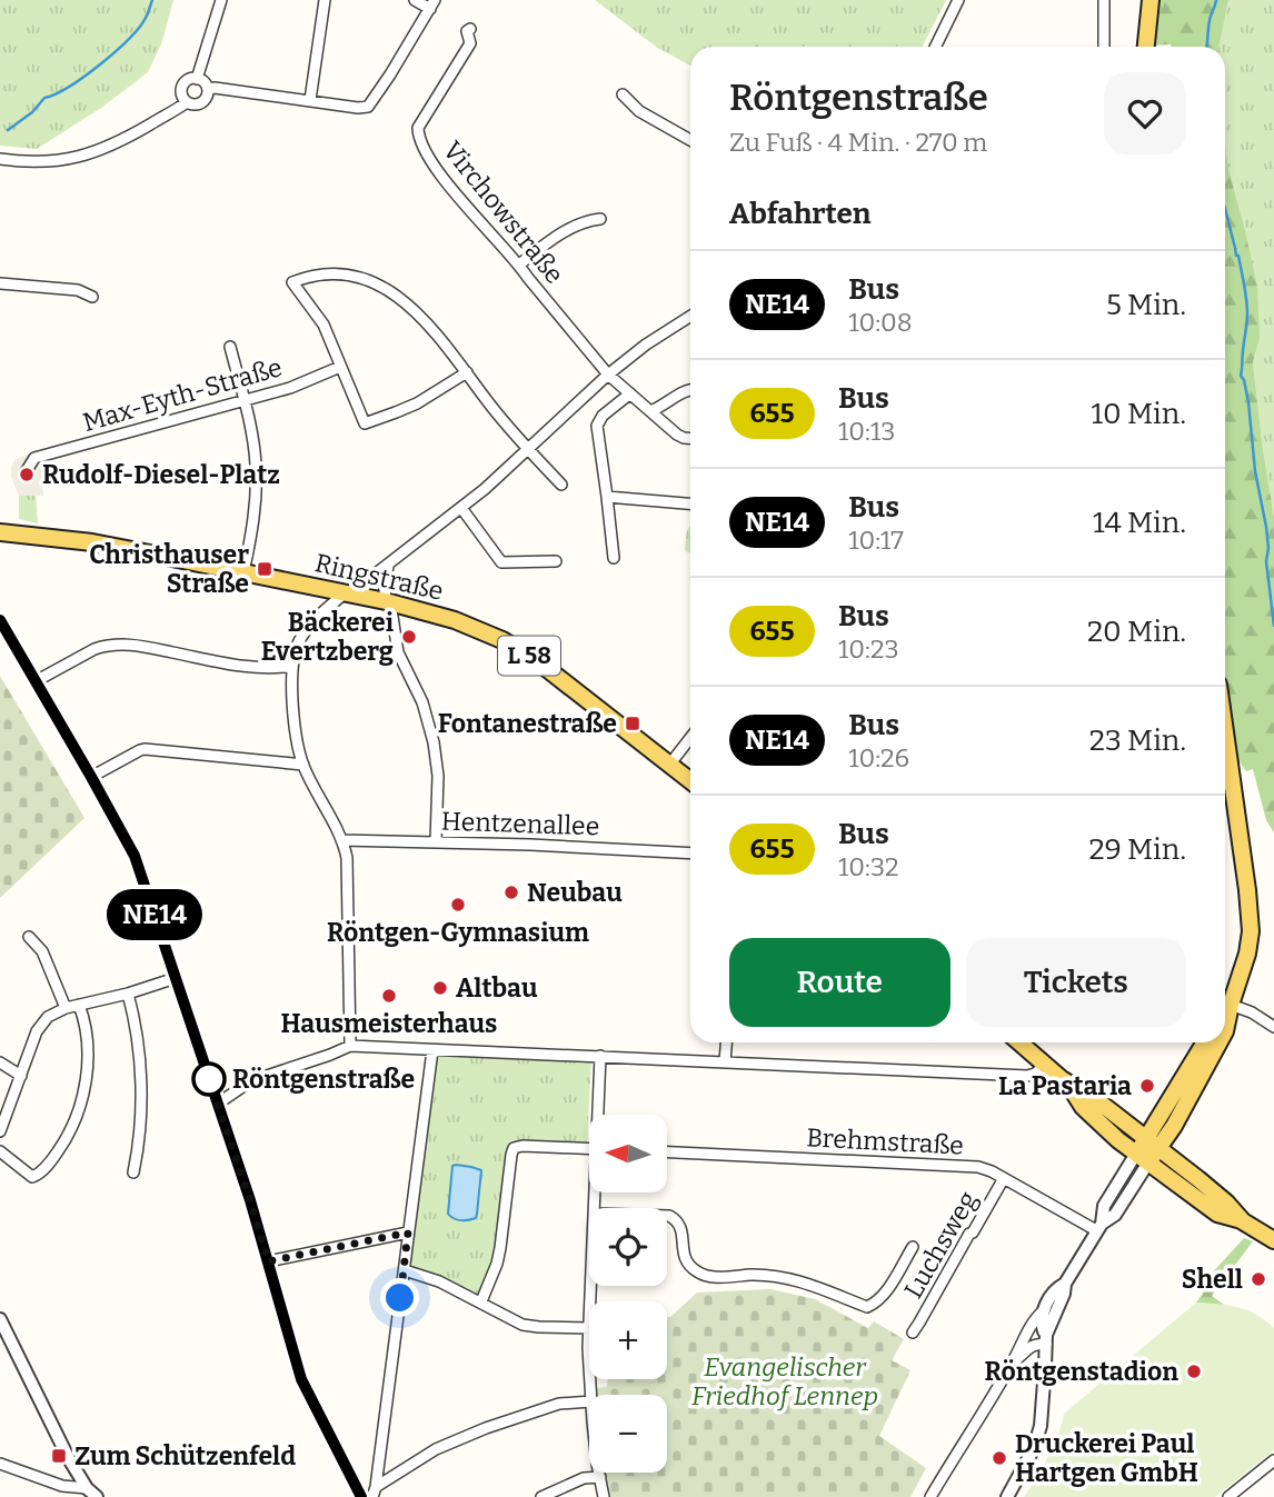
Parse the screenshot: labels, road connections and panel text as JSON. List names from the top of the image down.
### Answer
{
  "streets": {
    "main road": ["Ringstraße", "L 58"],
    "street": [
      "Virchowstraße",
      "Max-Eyth-Straße",
      "Hentzenallee",
      "Brehmstraße",
      "Luchsweg"
    ]
  },
  "crossings": [
    ["Brehmstraße", "Luchsweg"]
  ],
  "parks": ["Evangelischer Friedhof Lennep"],
  "places": {
    "other": [
      "Rudolf-Diesel-Platz",
      "Bäckerei Evertzberg",
      "Neubau",
      "Röntgen-Gymnasium",
      "Altbau",
      "Hausmeisterhaus",
      "Röntgenstraße",
      "La Pastaria",
      "Shell",
      "Röntgenstadion",
      "Druckerei Paul Hartgen GmbH"
    ],
    "transit": ["Christhauser Straße", "Fontanestraße", "Zum Schützenfeld"]
  },
  "lines": ["bus line NE14"],
  "north": "left",
  "page": {
    "on_map": "NE14",
    "heading": [
      ["Röntgenstraße", "Zu Fuß · 4 Min. · 270 m"],
      "Abfahrten"
    ],
    "list": [
      {
        "mark": "NE14",
        "name": "Bus",
        "note": "10:08",
        "value": "5 Min."
      },
      {
        "mark": "655",
        "name": "Bus",
        "note": "10:13",
        "value": "10 Min."
      },
      {
        "mark": "NE14",
        "name": "Bus",
        "note": "10:17",
        "value": "14 Min."
      },
      {
        "mark": "655",
        "name": "Bus",
        "note": "10:23",
        "value": "20 Min."
      },
      {
        "mark": "NE14",
        "name": "Bus",
        "note": "10:26",
        "value": "23 Min."
      },
      {
        "mark": "655",
        "name": "Bus",
        "note": "10:32",
        "value": "29 Min."
      }
    ],
    "buttons": ["Route", "Tickets"],
    "map_buttons": ["+", "−"]
  }
}
